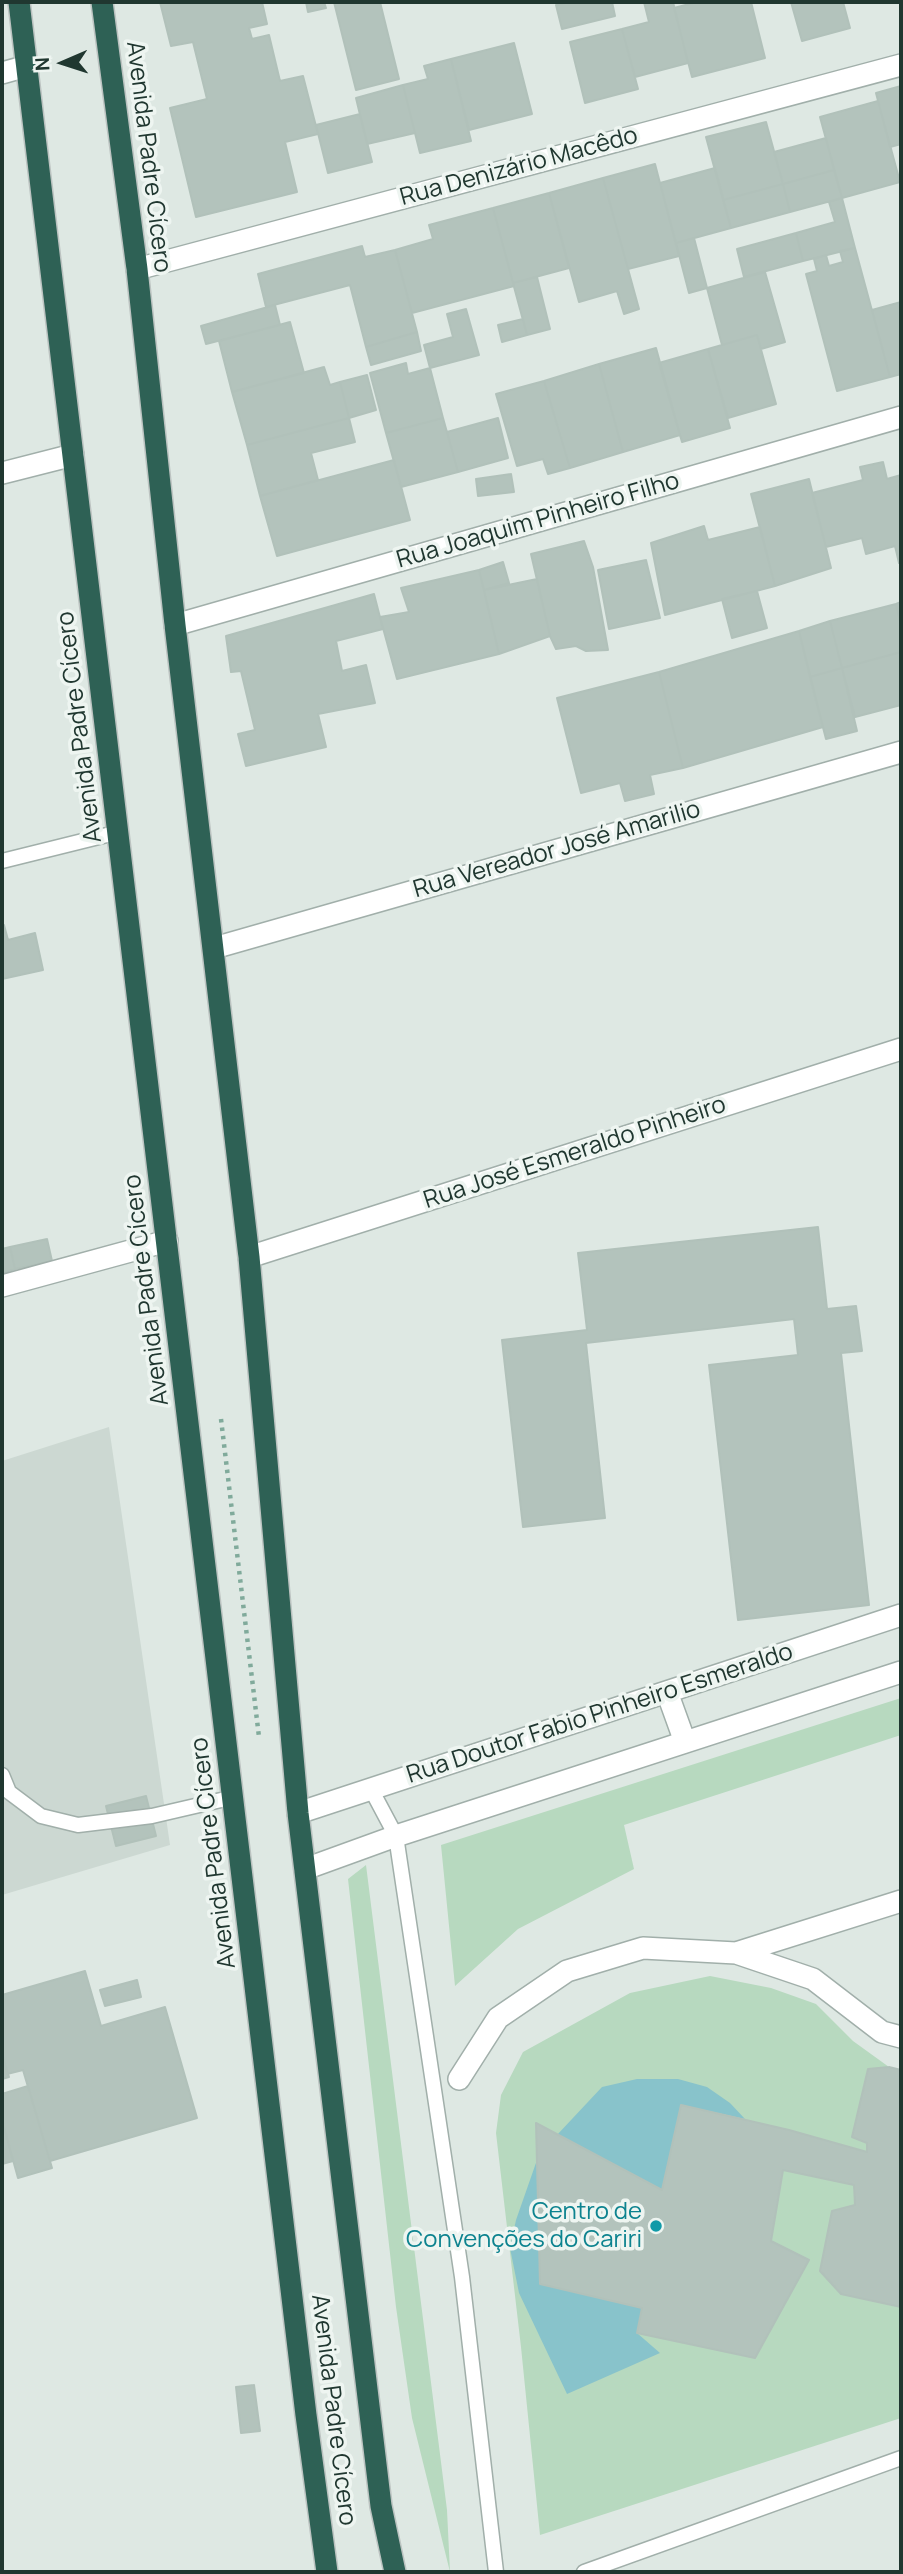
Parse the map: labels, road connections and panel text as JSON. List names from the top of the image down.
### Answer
{
  "streets": {
    "highway": ["Avenida Padre Cícero"],
    "street": [
      "Rua Denizário Macêdo",
      "Rua Joaquim Pinheiro Filho",
      "Rua Vereador José Amarilio",
      "Rua José Esmeraldo Pinheiro",
      "Rua Doutor Fabio Pinheiro Esmeraldo"
    ]
  },
  "crossings": [
    ["Avenida Padre Cícero", "Rua Denizário Macêdo"],
    ["Avenida Padre Cícero", "Rua Joaquim Pinheiro Filho"],
    ["Avenida Padre Cícero", "Rua Vereador José Amarilio"],
    ["Avenida Padre Cícero", "Rua José Esmeraldo Pinheiro"],
    ["Avenida Padre Cícero", "Rua Doutor Fabio Pinheiro Esmeraldo"]
  ],
  "places": ["Centro de Convenções do Cariri"],
  "north": "left"
}
